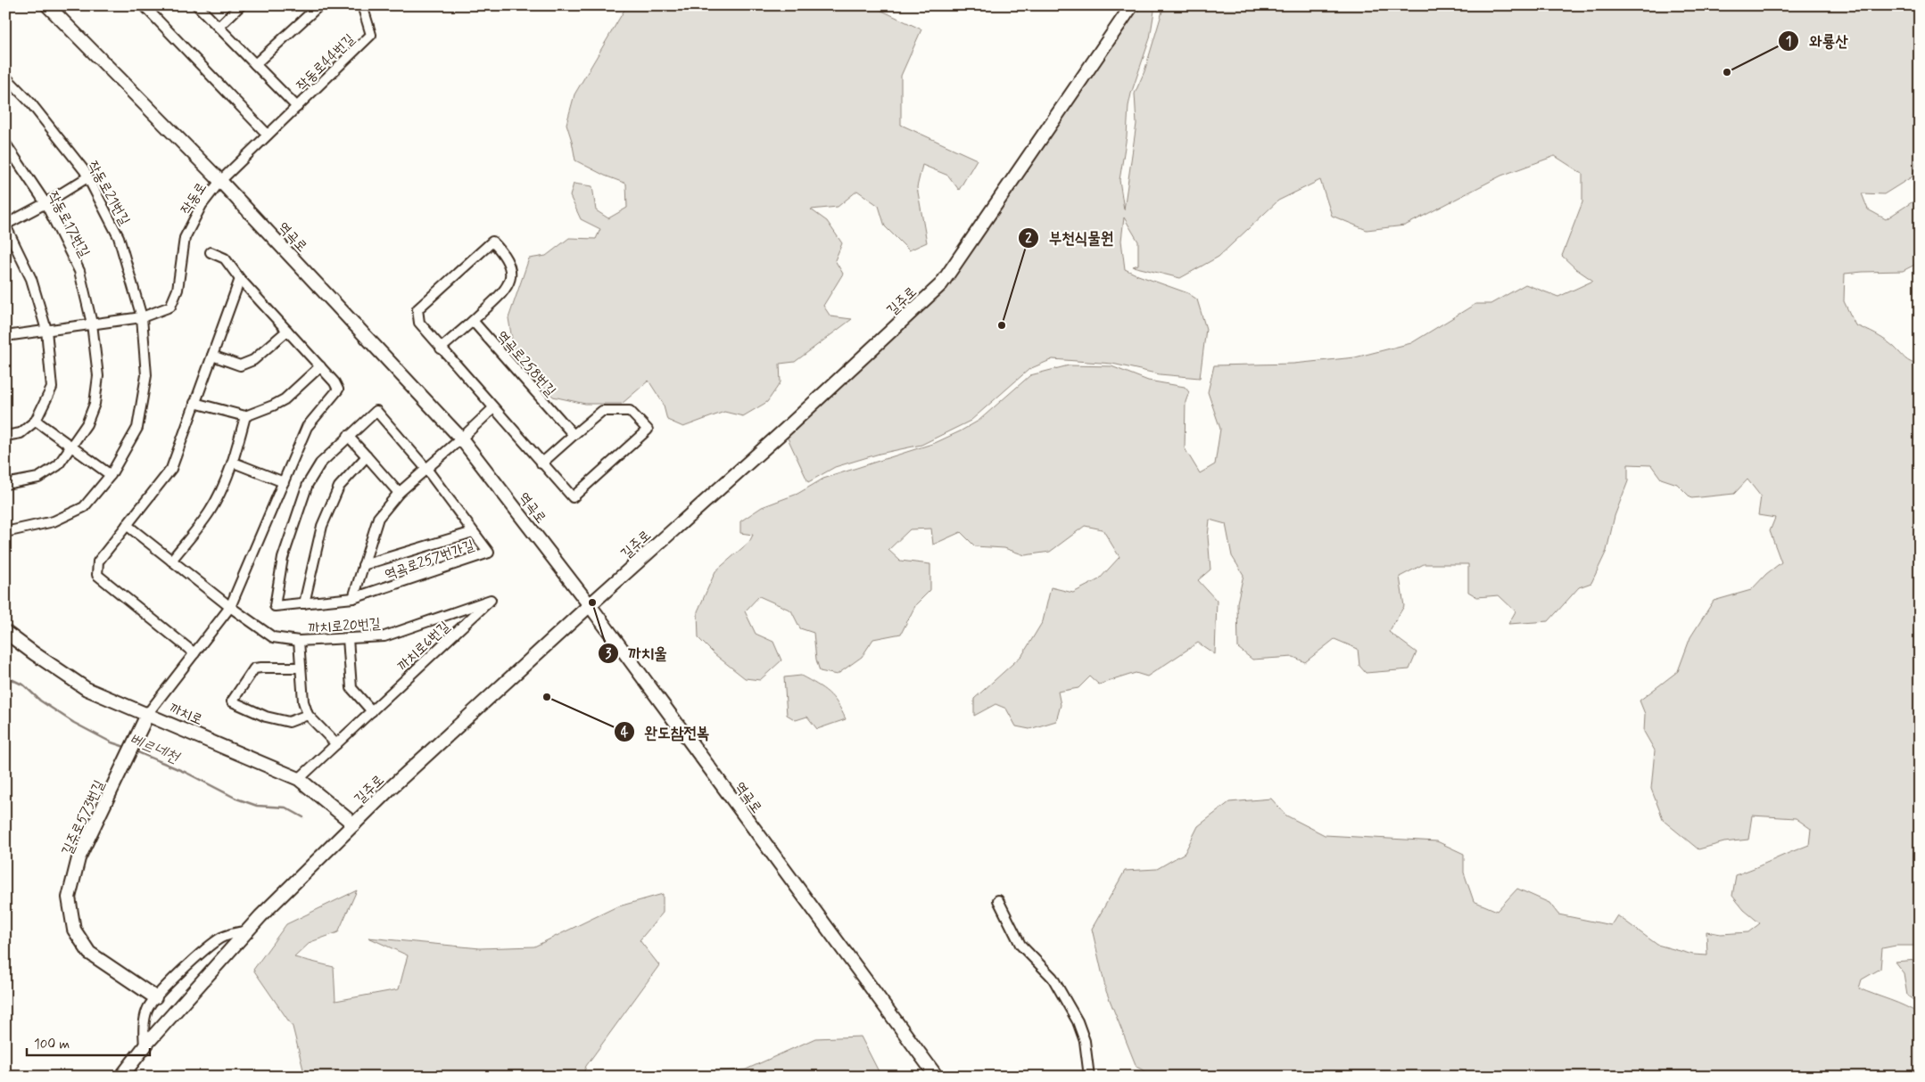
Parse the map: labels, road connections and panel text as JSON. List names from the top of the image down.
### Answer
{
  "streets": {
    "street": [
      "작동로44번길",
      "작동로21번길",
      "작동로",
      "작동로17번길",
      "역곡로",
      "길주로",
      "역곡로258번길",
      "역곡로257번가길",
      "까치로20번길",
      "까치로6번길",
      "까치로",
      "길주로573번길"
    ]
  },
  "crossings": [
    ["작동로44번길", "작동로"],
    ["작동로21번길", "작동로"],
    ["작동로", "작동로17번길"],
    ["작동로", "역곡로"],
    ["역곡로", "길주로"],
    ["길주로", "까치로"],
    ["까치로20번길", "까치로6번길"],
    ["까치로6번길", "까치로"],
    ["까치로", "길주로573번길"]
  ],
  "water": ["베르네천"],
  "places": [
    "와룡산",
    "부천식물원",
    "까치울",
    "완도참전복"
  ],
  "scale_bar": "100 m"
}
